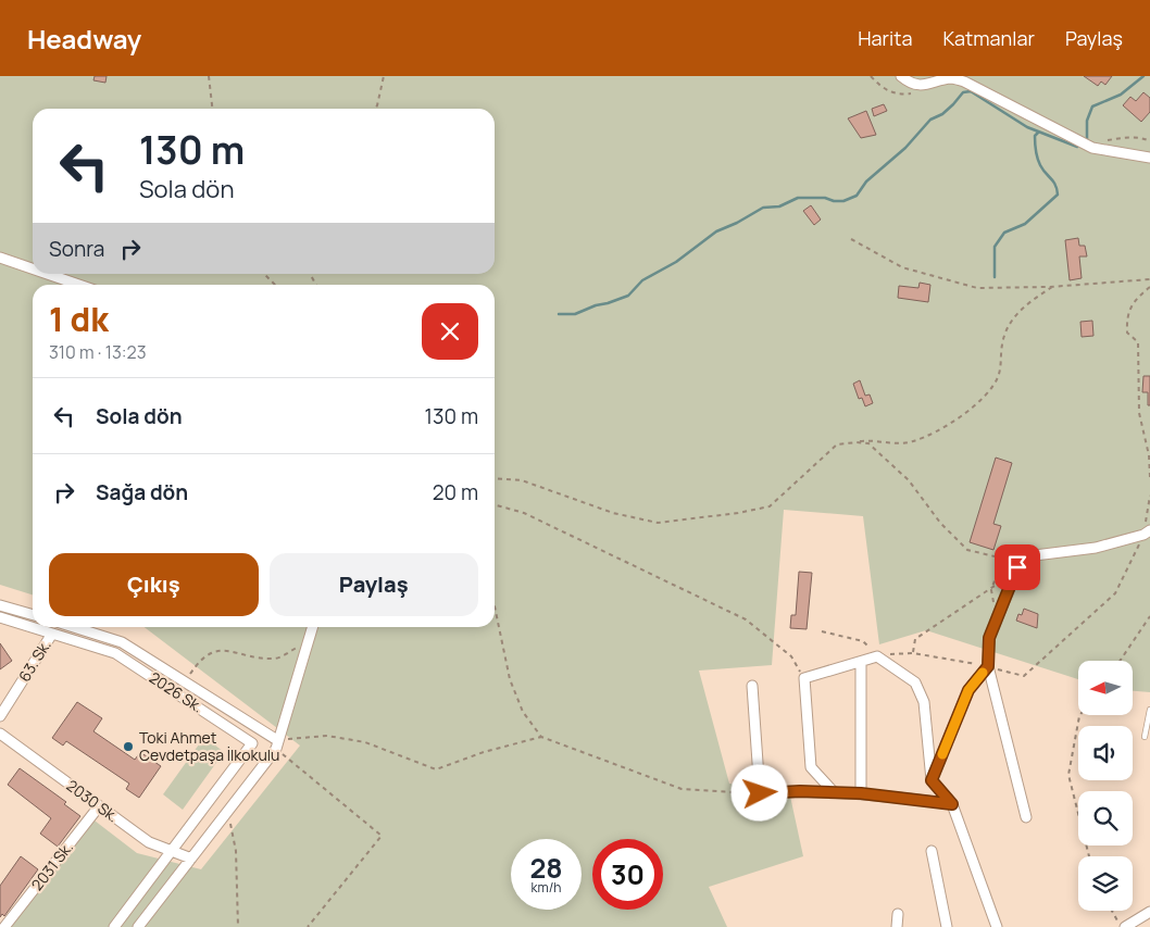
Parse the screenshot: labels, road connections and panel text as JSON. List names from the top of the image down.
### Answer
{
  "streets": {
    "street": [
      "63. Sk.",
      "2026 Sk.",
      "2030 Sk.",
      "2031 Sk."
    ]
  },
  "crossings": [
    ["63. Sk.", "2026 Sk."],
    ["2026 Sk.", "2030 Sk."],
    ["2030 Sk.", "2031 Sk."]
  ],
  "places": ["Toki Ahmet Cevdetpaşa İlkokulu"],
  "north": "left",
  "page": {
    "header": "Headway",
    "nav": ["Harita", "Katmanlar", "Paylaş"],
    "turn": ["130 m", "Sola dön"],
    "then": "Sonra",
    "heading": ["1 dk", "310 m · 13:23"],
    "list": [
      {
        "name": "Sola dön",
        "value": "130 m"
      },
      {
        "name": "Sağa dön",
        "value": "20 m"
      }
    ],
    "buttons": ["Çıkış", "Paylaş"],
    "speed": "28 km/h",
    "limit": "30"
  }
}
